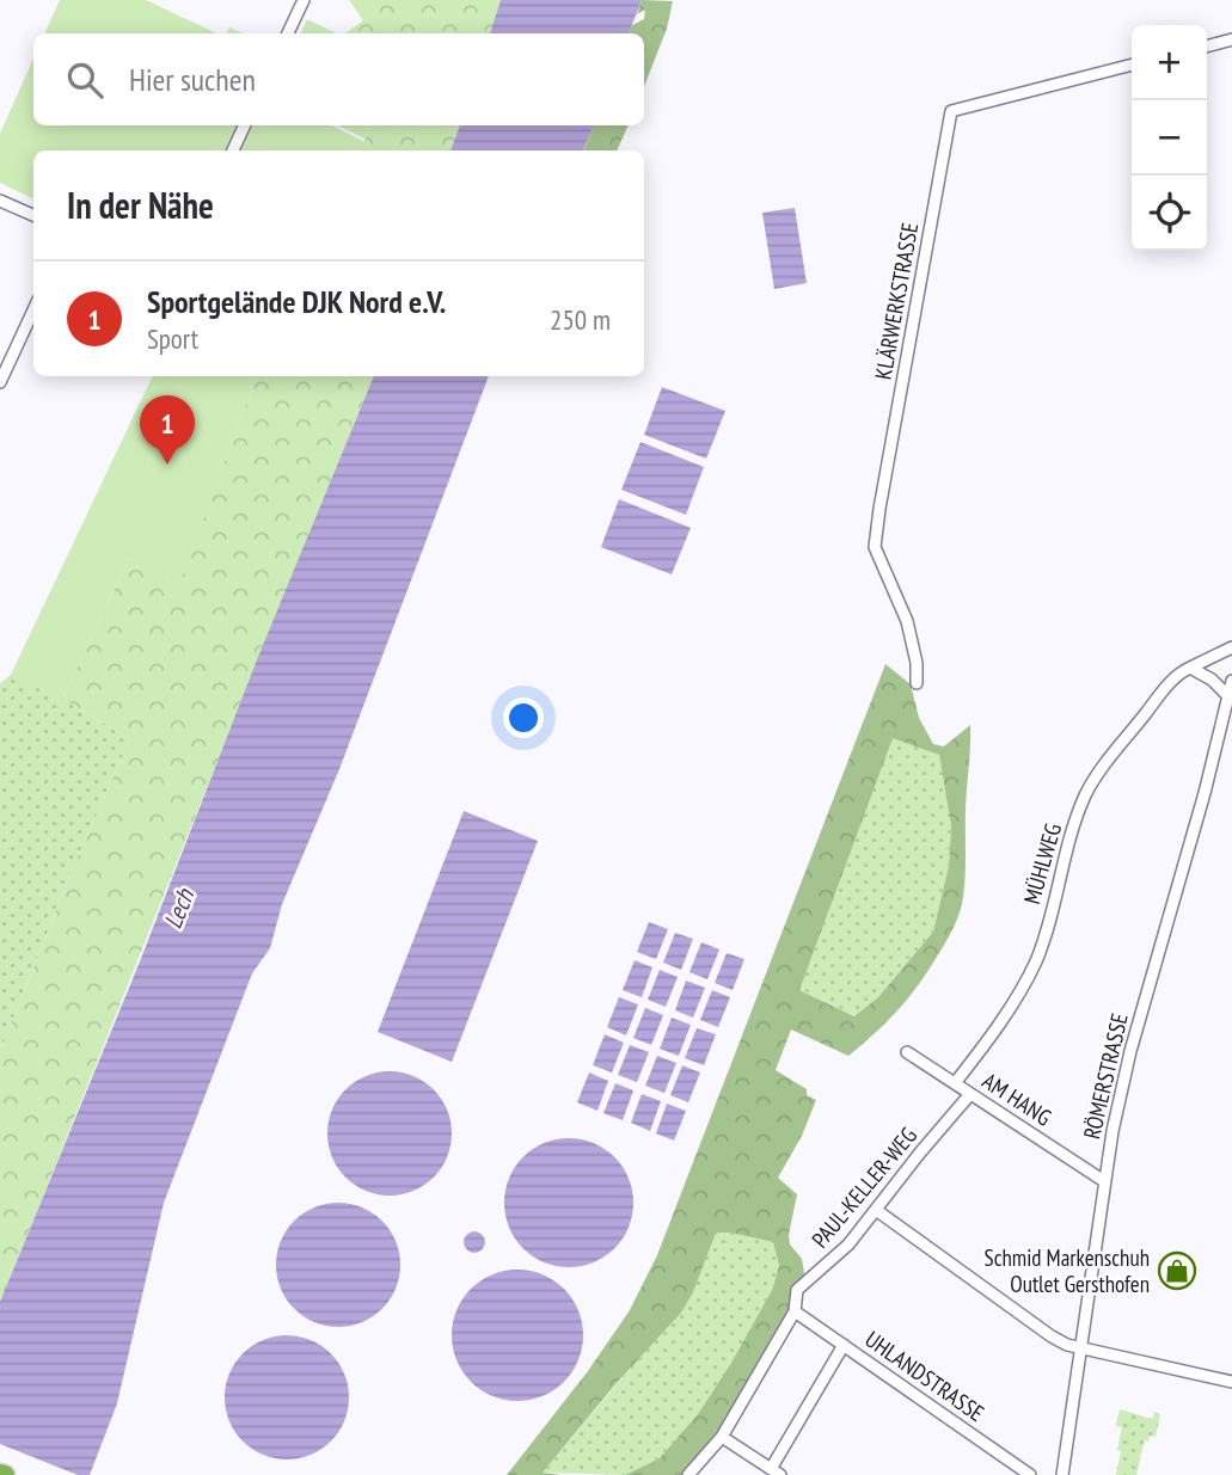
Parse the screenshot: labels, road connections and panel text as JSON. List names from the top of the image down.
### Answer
{
  "streets": {
    "street": [
      "KLÄRWERKSTRASSE",
      "MÜHLWEG",
      "RÖMERSTRASSE",
      "AM HANG",
      "PAUL-KELLER-WEG",
      "UHLANDSTRASSE"
    ]
  },
  "crossings": [
    ["MÜHLWEG", "AM HANG"],
    ["RÖMERSTRASSE", "AM HANG"],
    ["AM HANG", "PAUL-KELLER-WEG"],
    ["PAUL-KELLER-WEG", "UHLANDSTRASSE"]
  ],
  "water": ["Lech"],
  "places": {
    "shop": ["Schmid Markenschuh Outlet Gersthofen"]
  },
  "page": {
    "map_buttons": ["+", "−"],
    "search": "Hier suchen",
    "heading": "In der Nähe",
    "list": [
      {
        "mark": "1",
        "name": "Sportgelände DJK Nord e.V.",
        "note": "Sport",
        "value": "250 m"
      }
    ],
    "pins": "1"
  }
}
